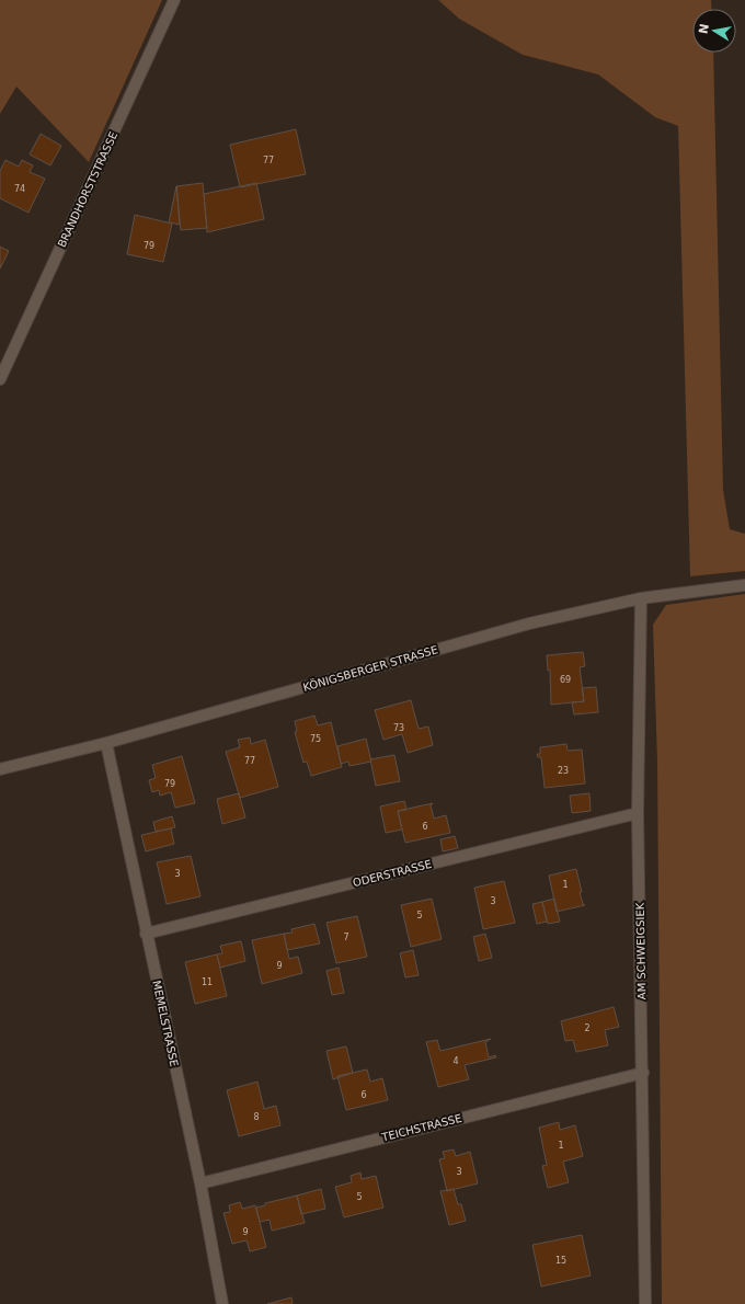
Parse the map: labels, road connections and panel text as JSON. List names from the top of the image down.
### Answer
{
  "streets": {
    "street": [
      "BRANDHORSTSTRASSE",
      "KÖNIGSBERGER STRASSE",
      "ODERSTRASSE",
      "AM SCHWEIGSIEK",
      "MEMELSTRASSE",
      "TEICHSTRASSE"
    ]
  },
  "crossings": [
    ["KÖNIGSBERGER STRASSE", "AM SCHWEIGSIEK"],
    ["KÖNIGSBERGER STRASSE", "MEMELSTRASSE"],
    ["ODERSTRASSE", "AM SCHWEIGSIEK"],
    ["ODERSTRASSE", "MEMELSTRASSE"],
    ["AM SCHWEIGSIEK", "TEICHSTRASSE"],
    ["MEMELSTRASSE", "TEICHSTRASSE"]
  ],
  "house_numbers": [
    "77",
    "74",
    "79",
    "69",
    "73",
    "75",
    "77",
    "23",
    "79",
    "6",
    "3",
    "1",
    "3",
    "5",
    "7",
    "9",
    "11",
    "2",
    "4",
    "6",
    "8",
    "1",
    "3",
    "5",
    "9",
    "15"
  ],
  "north": "left"
}
